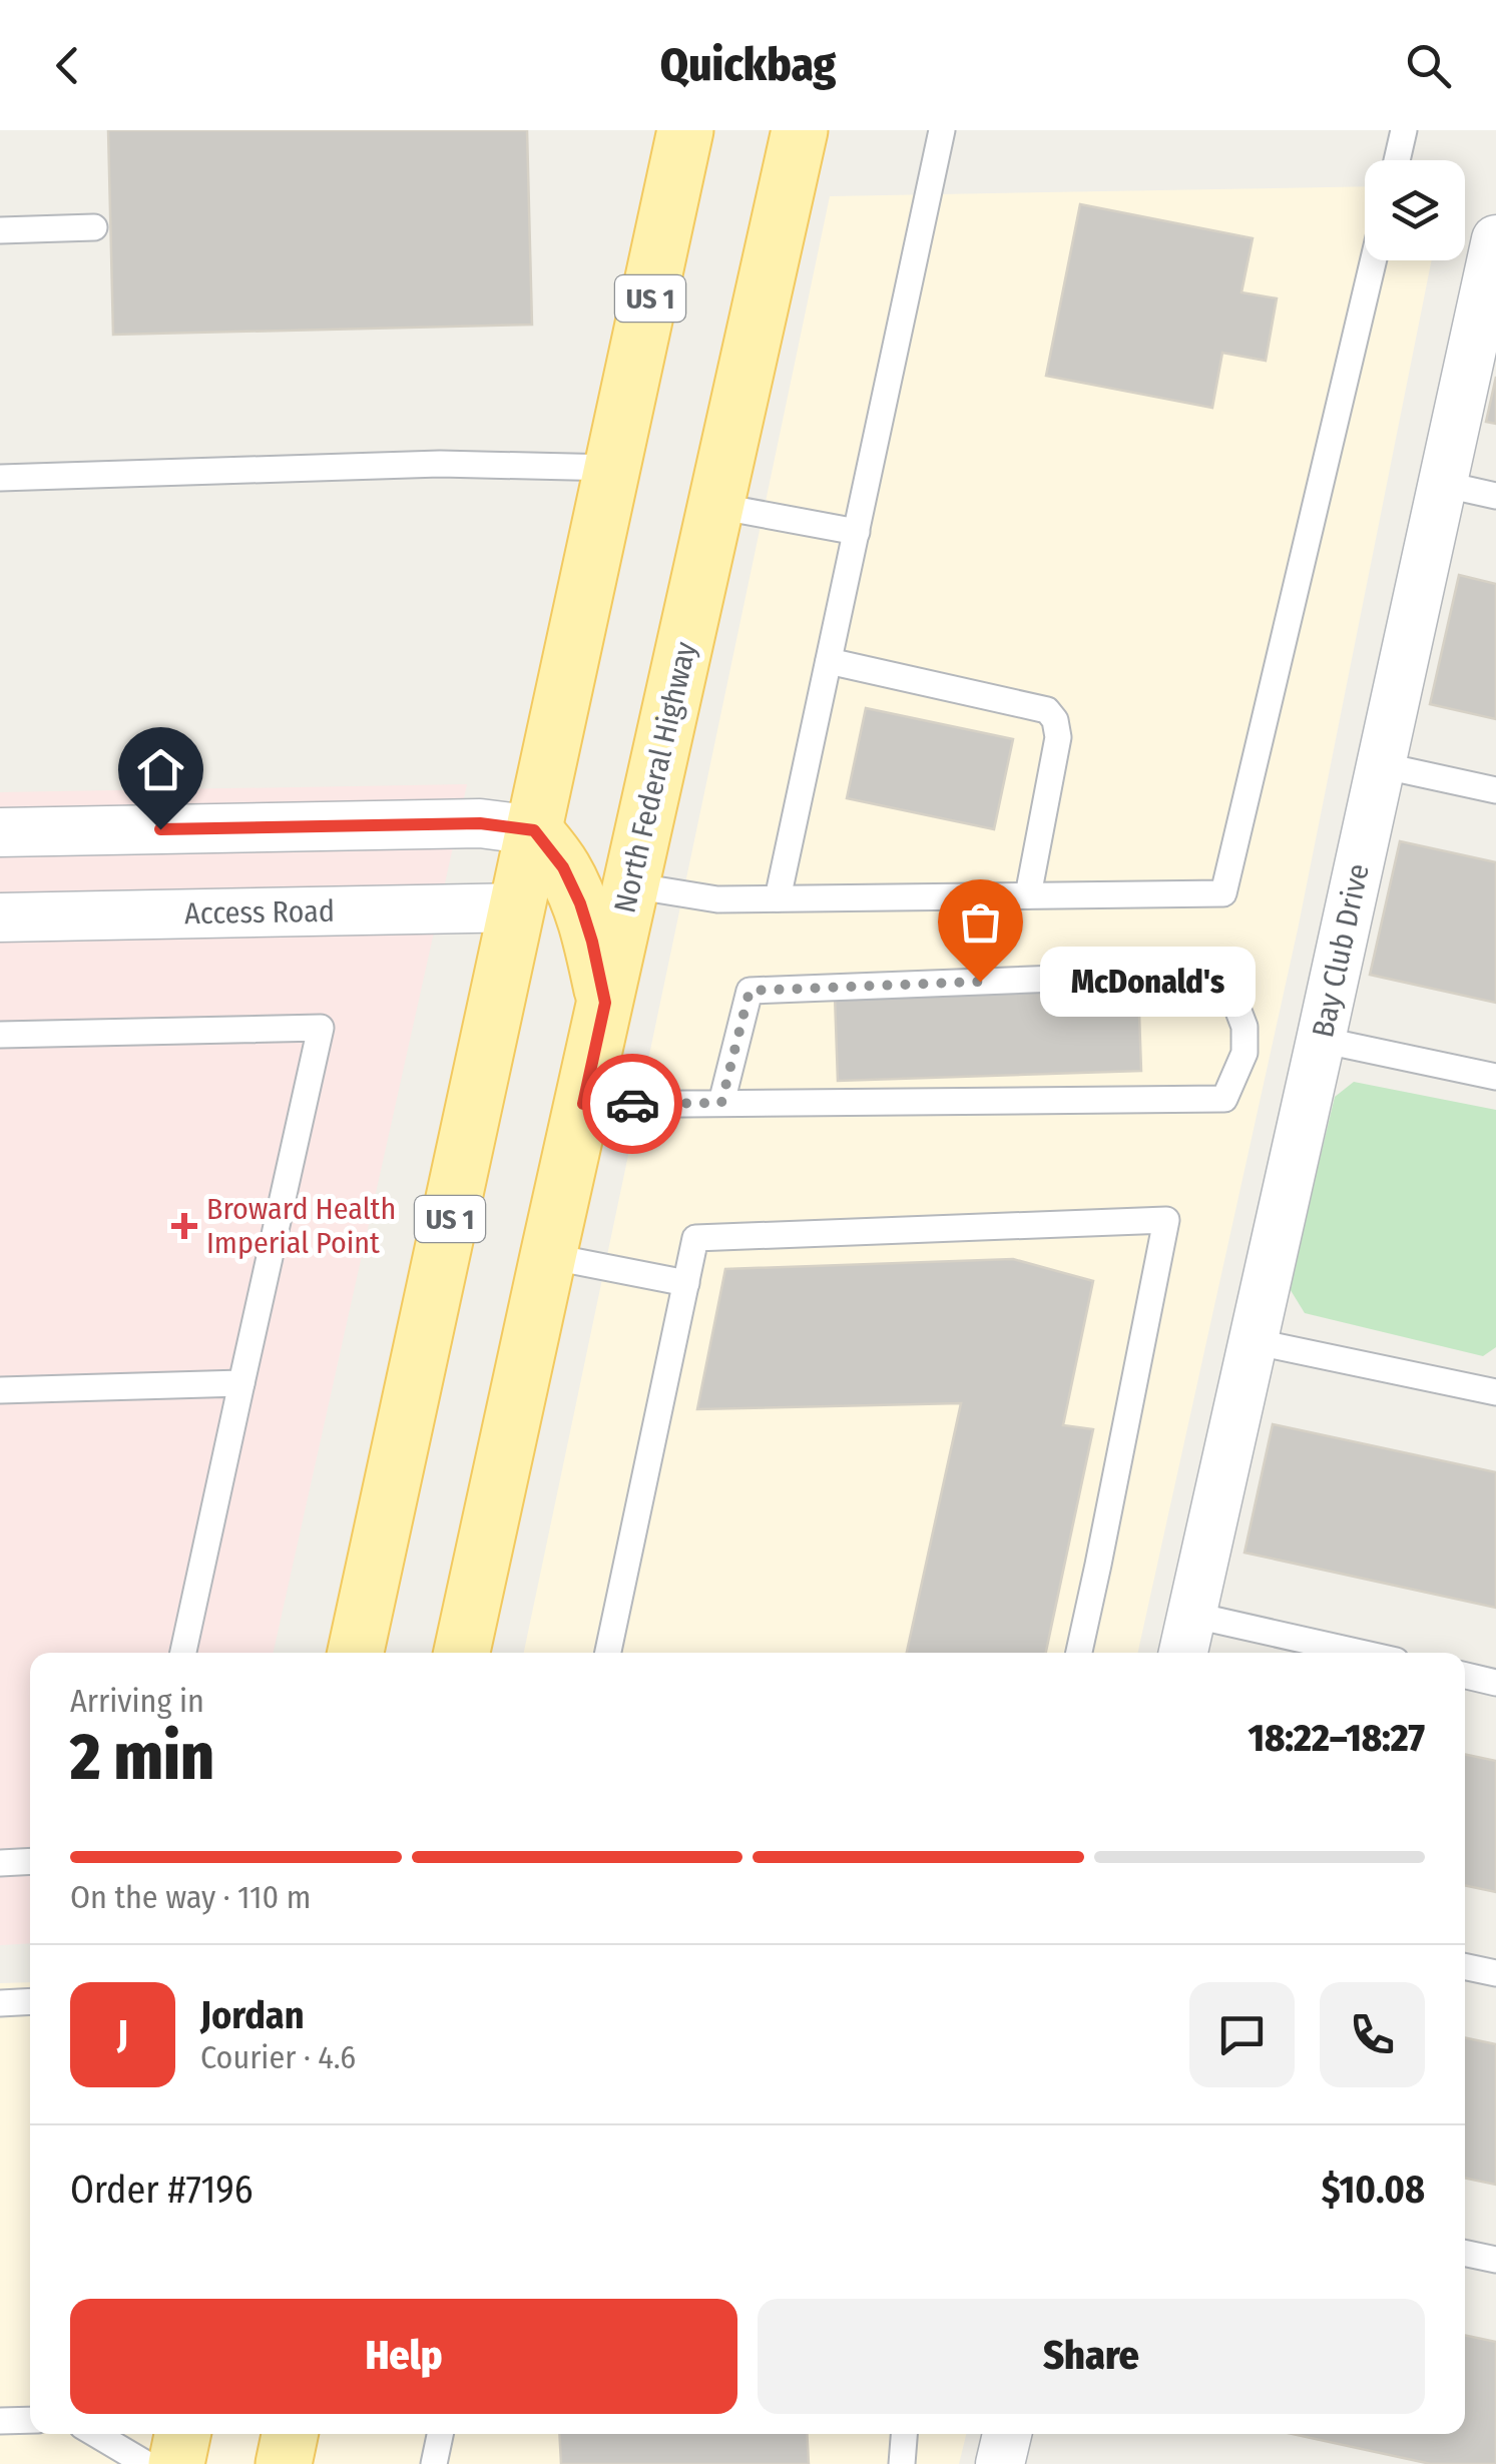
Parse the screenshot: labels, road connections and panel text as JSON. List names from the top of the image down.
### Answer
{
  "streets": {
    "main road": ["US 1", "North Federal Highway"],
    "street": ["Access Road", "Bay Club Drive"]
  },
  "crossings": [
    ["US 1", "Access Road"]
  ],
  "places": {
    "other": ["McDonald's"],
    "health": ["Broward Health Imperial Point"]
  },
  "page": {
    "header": "Quickbag",
    "bubble": "McDonald's",
    "heading": ["2 min", "Arriving in", "18:22–18:27"],
    "panel": [
      "Jordan",
      "Courier · 4.6",
      "Order #7196",
      "$10.08"
    ],
    "bar": "On the way · 110 m",
    "round": "J",
    "buttons": ["Help", "Share"]
  }
}
